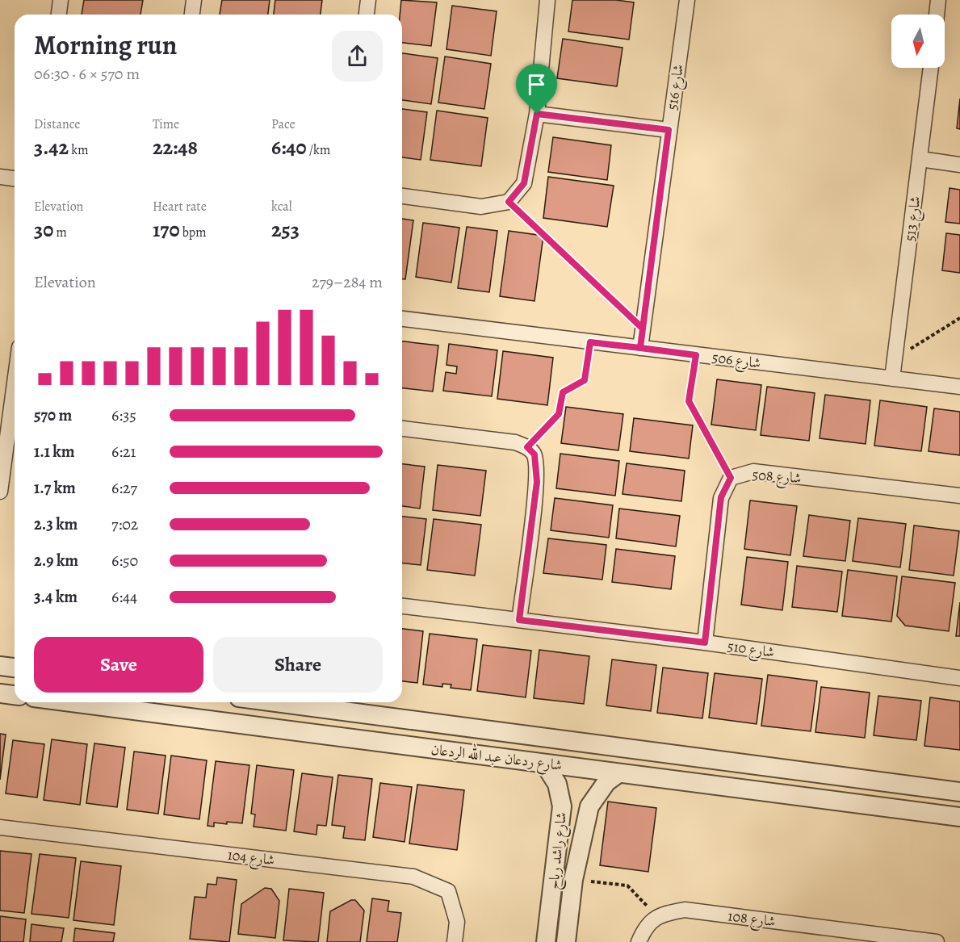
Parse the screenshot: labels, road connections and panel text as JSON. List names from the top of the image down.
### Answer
{
  "streets": {
    "street": [
      "شارع 516",
      "شارع 513",
      "شارع 506",
      "شارع 508",
      "شارع 510",
      "شارع ردعان عبد الله الردعان",
      "شارع راشد رباح",
      "شارع 104",
      "شارع 108"
    ]
  },
  "crossings": [
    ["شارع 516", "شارع 506"],
    ["شارع 513", "شارع 506"],
    ["شارع 508", "شارع 510"],
    ["شارع ردعان عبد الله الردعان", "شارع راشد رباح"]
  ],
  "north": "bottom",
  "page": {
    "heading": ["Morning run", "06:30 · 6 × 570 m"],
    "stats": [
      ["Distance", "3.42 km"],
      ["Time", "22:48"],
      ["Pace", "6:40 /km"],
      ["Elevation", "30 m"],
      ["Heart rate", "170 bpm"],
      ["kcal", "253"]
    ],
    "chart": ["Elevation", "279–284 m"],
    "list": [
      {
        "name": "570 m",
        "note": "6:35"
      },
      {
        "name": "1.1 km",
        "note": "6:21"
      },
      {
        "name": "1.7 km",
        "note": "6:27"
      },
      {
        "name": "2.3 km",
        "note": "7:02"
      },
      {
        "name": "2.9 km",
        "note": "6:50"
      },
      {
        "name": "3.4 km",
        "note": "6:44"
      }
    ],
    "buttons": ["Save", "Share"]
  }
}
